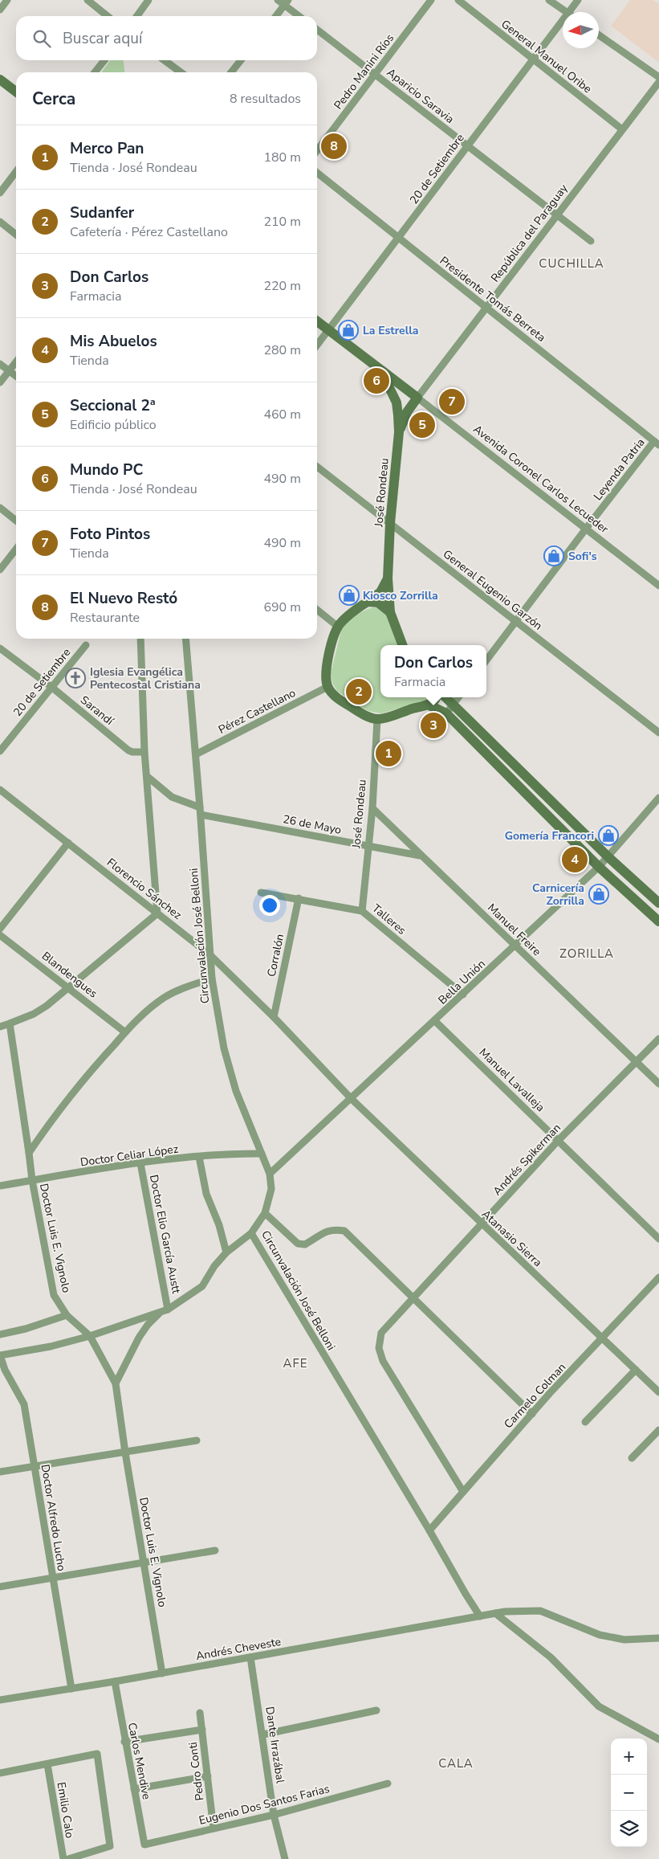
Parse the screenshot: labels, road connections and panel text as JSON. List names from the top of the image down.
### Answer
{
  "streets": {
    "main road": ["Avenida Coronel Carlos Lecueder", "José Rondeau"],
    "street": [
      "General Manuel Oribe",
      "Pedro Manini Ríos",
      "Aparicio Saravia",
      "20 de Setiembre",
      "República del Paraguay",
      "Presidente Tomás Berreta",
      "Leyenda Patria",
      "General Eugenio Garzón",
      "Sarandí",
      "Pérez Castellano",
      "26 de Mayo",
      "Florencio Sánchez",
      "Talleres",
      "Manuel Freire",
      "Circunvalación José Belloni",
      "Corralón",
      "Blandengues",
      "Bella Unión",
      "Manuel Lavalleja",
      "Doctor Celiar López",
      "Andrés Spikerman",
      "Doctor Elio García Austt",
      "Doctor Luis E. Vignolo",
      "Atanasio Sierra",
      "Carmelo Colman",
      "Doctor Alfredo Lucho",
      "Andrés Cheveste",
      "Dante Irrazábal",
      "Carlos Mendive",
      "Pedro Conti",
      "Eugenio Dos Santos Farias",
      "Emilio Calo"
    ]
  },
  "crossings": [
    ["General Manuel Oribe", "20 de Setiembre"],
    ["General Manuel Oribe", "República del Paraguay"],
    ["Pedro Manini Ríos", "Aparicio Saravia"],
    ["Aparicio Saravia", "20 de Setiembre"],
    ["Aparicio Saravia", "República del Paraguay"],
    ["20 de Setiembre", "Presidente Tomás Berreta"],
    ["20 de Setiembre", "Avenida Coronel Carlos Lecueder"],
    ["20 de Setiembre", "Sarandí"],
    ["República del Paraguay", "Presidente Tomás Berreta"],
    ["República del Paraguay", "Avenida Coronel Carlos Lecueder"],
    ["República del Paraguay", "José Rondeau"],
    ["Presidente Tomás Berreta", "Leyenda Patria"],
    ["Leyenda Patria", "Avenida Coronel Carlos Lecueder"],
    ["Leyenda Patria", "General Eugenio Garzón"],
    ["Avenida Coronel Carlos Lecueder", "José Rondeau"],
    ["José Rondeau", "General Eugenio Garzón"],
    ["José Rondeau", "26 de Mayo"],
    ["José Rondeau", "Talleres"],
    ["José Rondeau", "Manuel Freire"],
    ["Pérez Castellano", "Circunvalación José Belloni"],
    ["26 de Mayo", "Manuel Freire"],
    ["26 de Mayo", "Circunvalación José Belloni"],
    ["Florencio Sánchez", "Circunvalación José Belloni"],
    ["Florencio Sánchez", "Corralón"],
    ["Florencio Sánchez", "Bella Unión"],
    ["Florencio Sánchez", "Atanasio Sierra"],
    ["Talleres", "Corralón"],
    ["Talleres", "Bella Unión"],
    ["Manuel Freire", "Bella Unión"],
    ["Manuel Freire", "Andrés Spikerman"],
    ["Circunvalación José Belloni", "Bella Unión"],
    ["Circunvalación José Belloni", "Doctor Celiar López"],
    ["Circunvalación José Belloni", "Carmelo Colman"],
    ["Circunvalación José Belloni", "Andrés Cheveste"],
    ["Bella Unión", "Manuel Lavalleja"],
    ["Bella Unión", "Atanasio Sierra"],
    ["Manuel Lavalleja", "Andrés Spikerman"],
    ["Doctor Celiar López", "Doctor Elio García Austt"],
    ["Doctor Celiar López", "Doctor Luis E. Vignolo"],
    ["Andrés Spikerman", "Atanasio Sierra"],
    ["Andrés Spikerman", "Carmelo Colman"],
    ["Doctor Luis E. Vignolo", "Andrés Cheveste"],
    ["Atanasio Sierra", "Carmelo Colman"],
    ["Doctor Alfredo Lucho", "Andrés Cheveste"],
    ["Andrés Cheveste", "Dante Irrazábal"],
    ["Andrés Cheveste", "Carlos Mendive"],
    ["Dante Irrazábal", "Eugenio Dos Santos Farias"],
    ["Carlos Mendive", "Eugenio Dos Santos Farias"],
    ["Pedro Conti", "Eugenio Dos Santos Farias"]
  ],
  "districts": [
    "CUCHILLA",
    "ZORILLA",
    "AFE",
    "CALA"
  ],
  "places": {
    "shop": [
      "La Estrella",
      "Sofi's",
      "Kiosco Zorrilla",
      "Gomería Francori",
      "Carnicería Zorrilla"
    ],
    "church": ["Iglesia Evangélica Pentecostal Cristiana"]
  },
  "north": "left",
  "page": {
    "search": "Buscar aquí",
    "heading": ["Cerca", "8 resultados"],
    "list": [
      {
        "mark": "1",
        "name": "Merco Pan",
        "note": "Tienda · José Rondeau",
        "value": "180 m"
      },
      {
        "mark": "2",
        "name": "Sudanfer",
        "note": "Cafetería · Pérez Castellano",
        "value": "210 m"
      },
      {
        "mark": "3",
        "name": "Don Carlos",
        "note": "Farmacia",
        "value": "220 m"
      },
      {
        "mark": "4",
        "name": "Mis Abuelos",
        "note": "Tienda",
        "value": "280 m"
      },
      {
        "mark": "5",
        "name": "Seccional 2ª",
        "note": "Edificio público",
        "value": "460 m"
      },
      {
        "mark": "6",
        "name": "Mundo PC",
        "note": "Tienda · José Rondeau",
        "value": "490 m"
      },
      {
        "mark": "7",
        "name": "Foto Pintos",
        "note": "Tienda",
        "value": "490 m"
      },
      {
        "mark": "8",
        "name": "El Nuevo Restó",
        "note": "Restaurante",
        "value": "690 m"
      }
    ],
    "pins": [
      "8",
      "6",
      "7",
      "5",
      "2",
      "3",
      "1",
      "4"
    ],
    "popup": ["Don Carlos", "Farmacia"],
    "map_buttons": ["+", "−"]
  }
}
